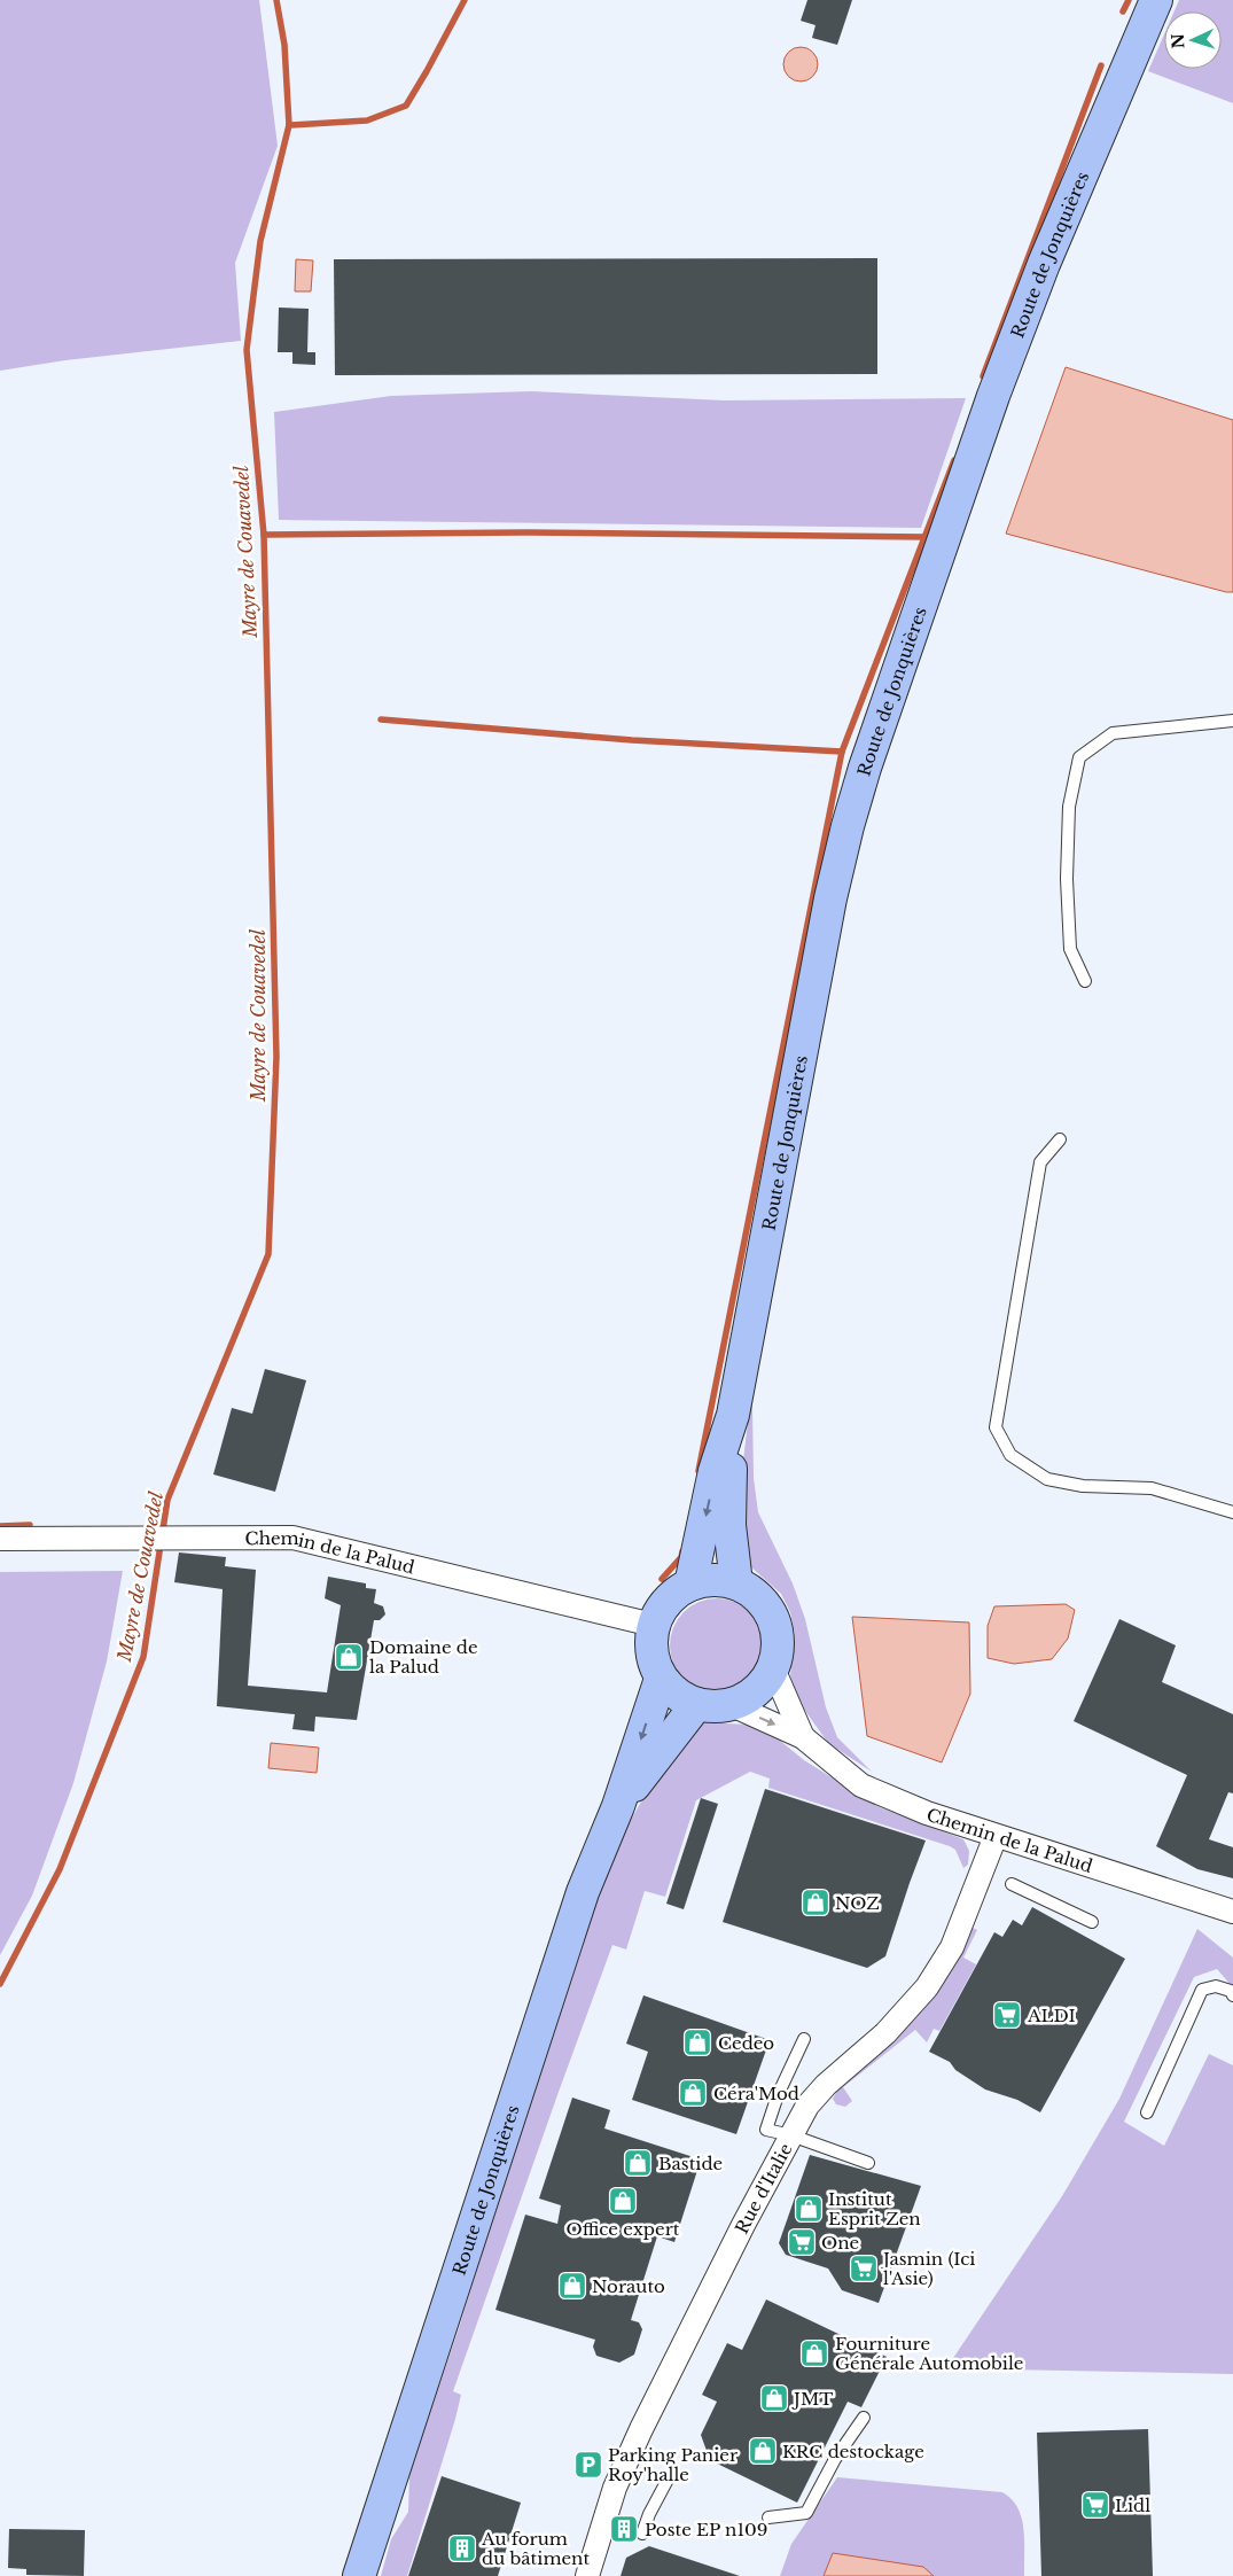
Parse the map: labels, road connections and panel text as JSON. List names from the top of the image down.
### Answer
{
  "streets": {
    "main road": ["Route de Jonquières"],
    "street": ["Chemin de la Palud", "Rue d'Italie"]
  },
  "crossings": [
    ["Route de Jonquières", "Chemin de la Palud"],
    ["Chemin de la Palud", "Rue d'Italie"]
  ],
  "water": ["Mayre de Couavedel"],
  "places": {
    "shop": [
      "Domaine de la Palud",
      "NOZ",
      "Cedeo",
      "Céra'Mod",
      "Bastide",
      "Office expert",
      "Institut Esprit Zen",
      "Norauto",
      "Fourniture Générale Automobile",
      "JMT",
      "KRC destockage"
    ],
    "supermarket": [
      "ALDI",
      "One",
      "Jasmin (Ici l'Asie)",
      "Lidl"
    ],
    "parking": ["Parking Panier Roy'halle"],
    "building": ["Poste EP n109", "Au forum du bâtiment"]
  },
  "north": "left"
}
